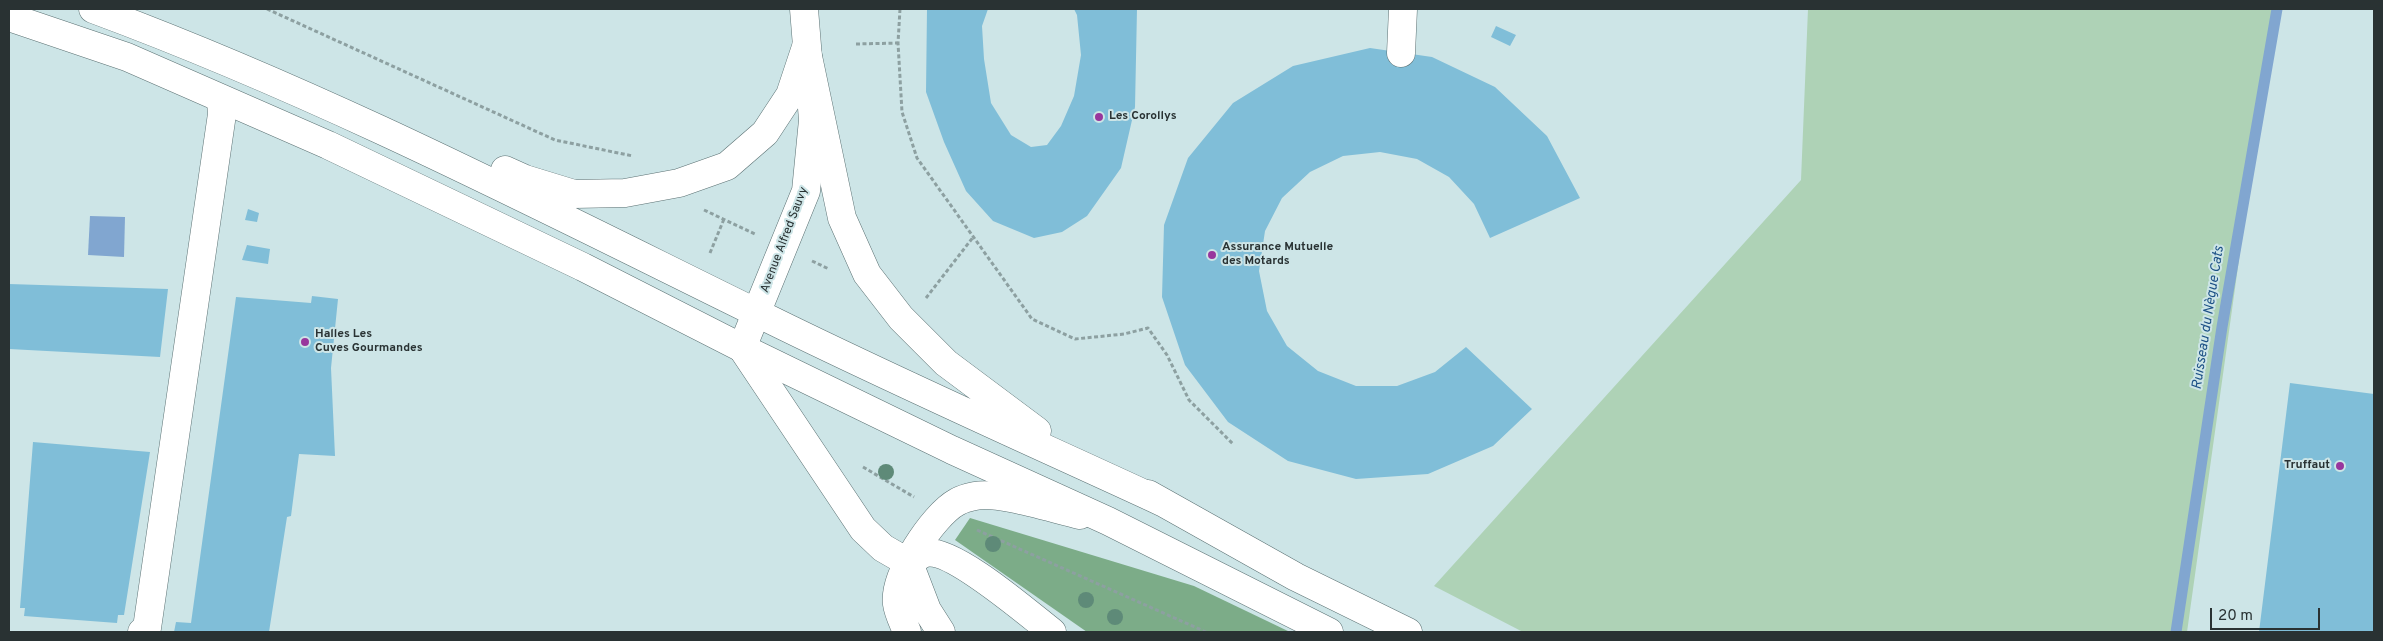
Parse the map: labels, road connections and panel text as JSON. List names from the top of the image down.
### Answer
{
  "streets": {
    "main road": ["Avenue Alfred Sauvy"]
  },
  "water": ["Ruisseau du Nègue Cats"],
  "places": [
    "Les Corollys",
    "Assurance Mutuelle des Motards",
    "Halles Les Cuves Gourmandes",
    "Truffaut"
  ],
  "scale_bar": "20 m"
}
